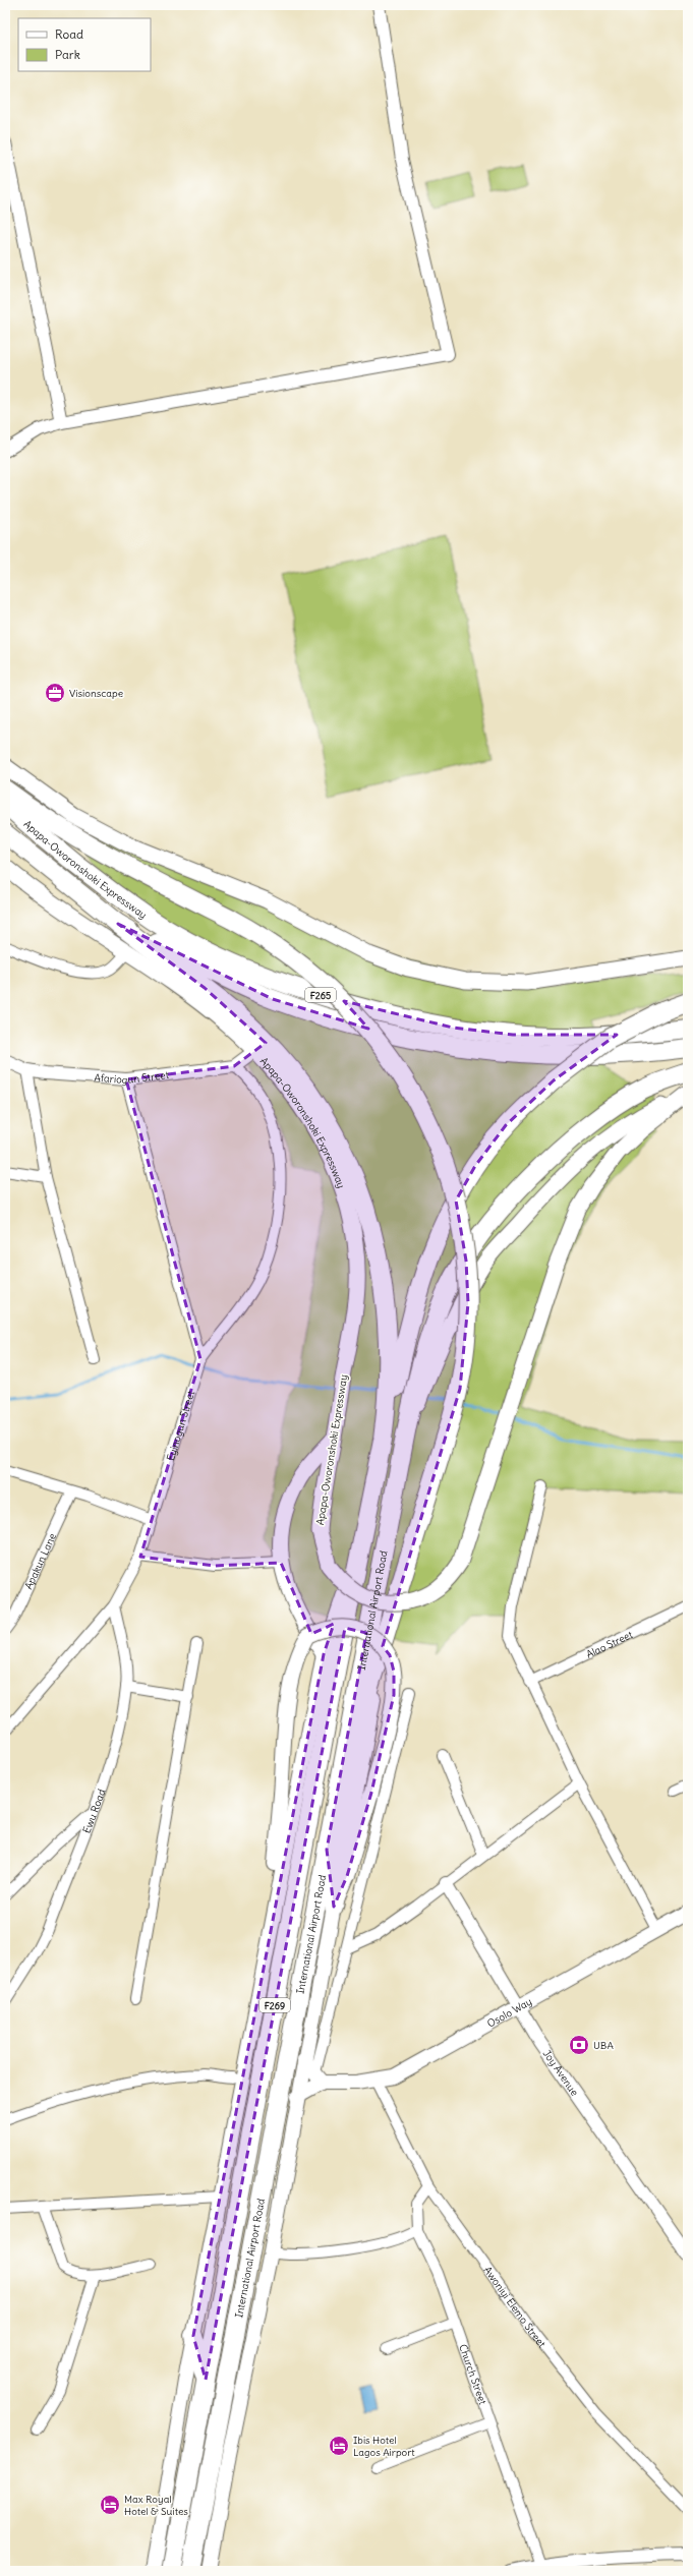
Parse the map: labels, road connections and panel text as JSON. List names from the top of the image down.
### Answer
{
  "streets": {
    "highway": [
      "Apapa-Oworonshoki Expressway",
      "F265",
      "International Airport Road",
      "F269"
    ],
    "main road": ["Osolo Way"],
    "street": [
      "Afariogun Street",
      "Eyinogun Street",
      "Apakun Lane",
      "Alao Street",
      "Ewu Road",
      "Joy Avenue",
      "Awoniyi Elemo Street",
      "Church Street"
    ]
  },
  "crossings": [
    ["Apapa-Oworonshoki Expressway", "Afariogun Street"],
    ["Eyinogun Street", "Ewu Road"],
    ["International Airport Road", "Osolo Way"],
    ["Osolo Way", "Joy Avenue"],
    ["Osolo Way", "Awoniyi Elemo Street"],
    ["Awoniyi Elemo Street", "Church Street"]
  ],
  "places": {
    "office": ["Visionscape"],
    "bank": ["UBA"],
    "hotel": ["Ibis Hotel Lagos Airport", "Max Royal Hotel & Suites"]
  },
  "legend": ["Road", "Park"]
}
